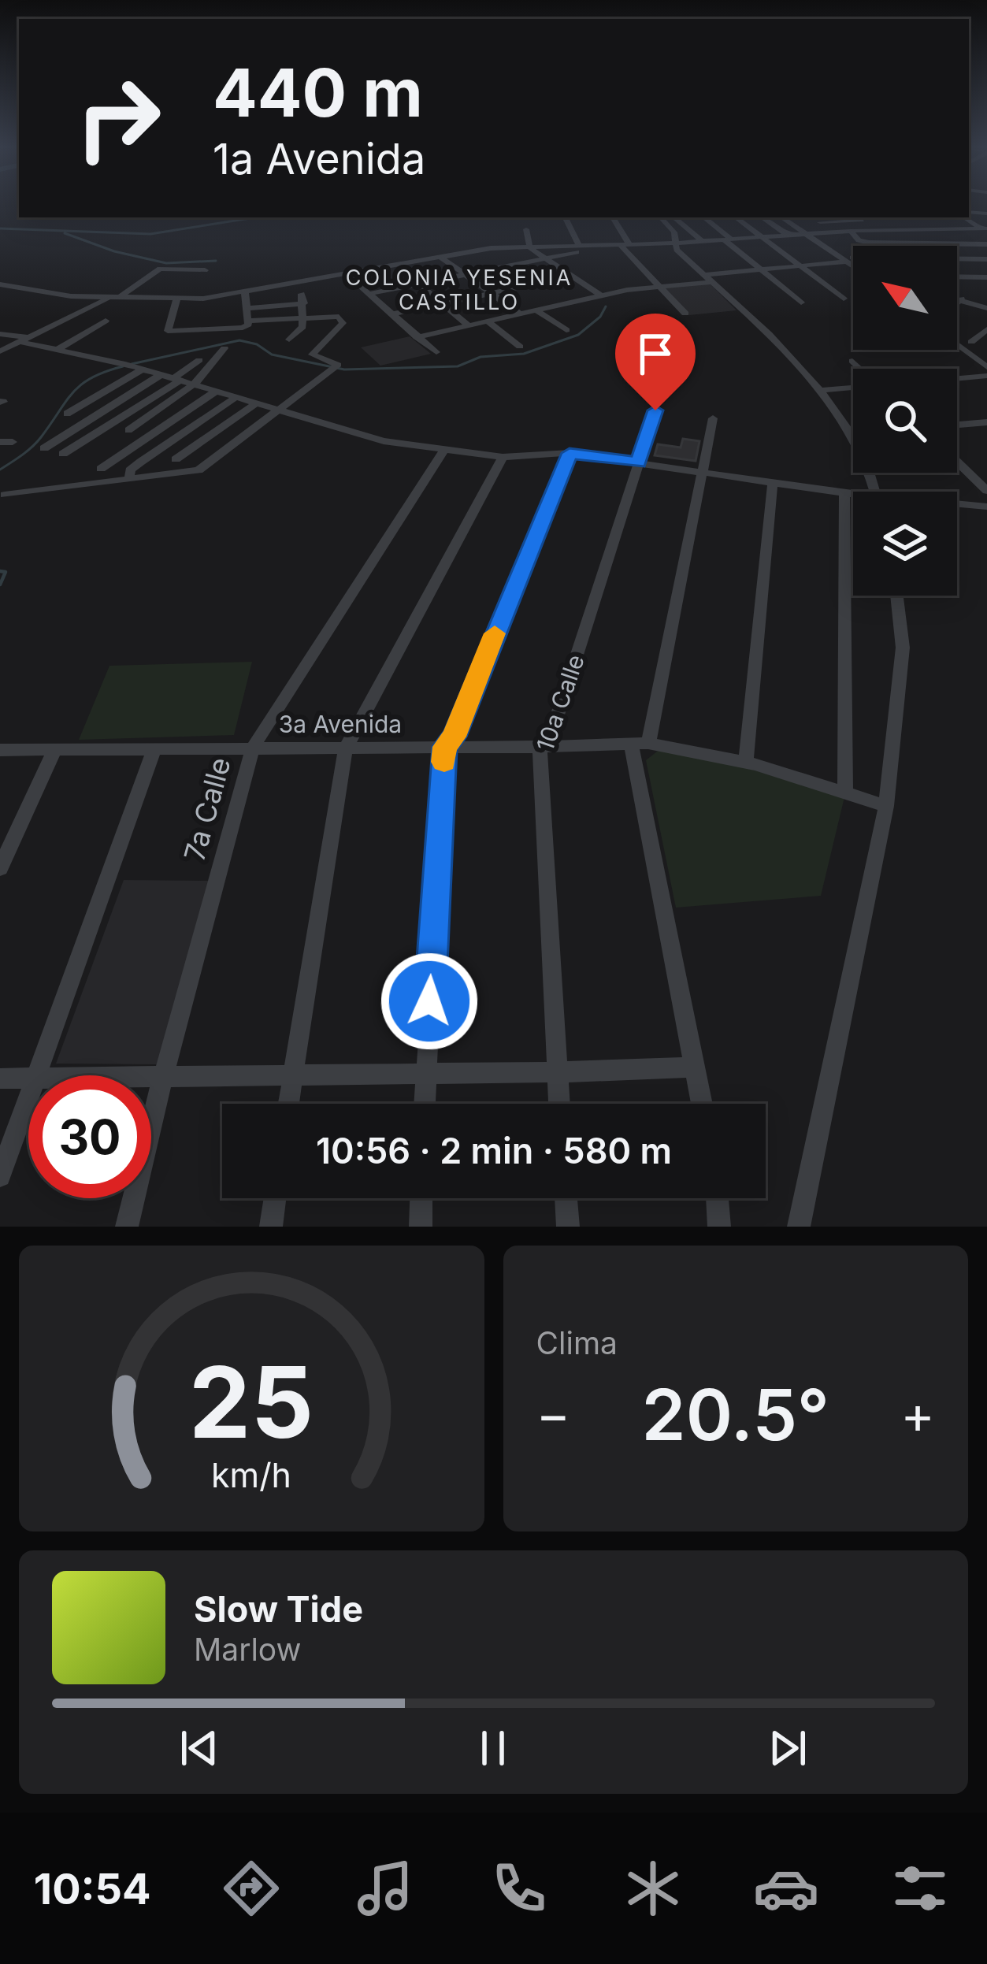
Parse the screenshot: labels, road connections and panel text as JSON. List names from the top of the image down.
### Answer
{
  "streets": {
    "street": ["10a Calle", "3a Avenida", "7a Calle"]
  },
  "crossings": [
    ["10a Calle", "3a Avenida"],
    ["3a Avenida", "7a Calle"]
  ],
  "districts": ["COLONIA YESENIA CASTILLO"],
  "north": "top left",
  "page": {
    "turn": ["440 m", "1a Avenida"],
    "limit": "30",
    "trip": "10:56 · 2 min · 580 m",
    "tile": "Clima",
    "heat": ["−", "20.5°", "+"],
    "song": ["Slow Tide", "Marlow"],
    "tabs": "10:54",
    "gauge": ["25", "km/h"]
  }
}
